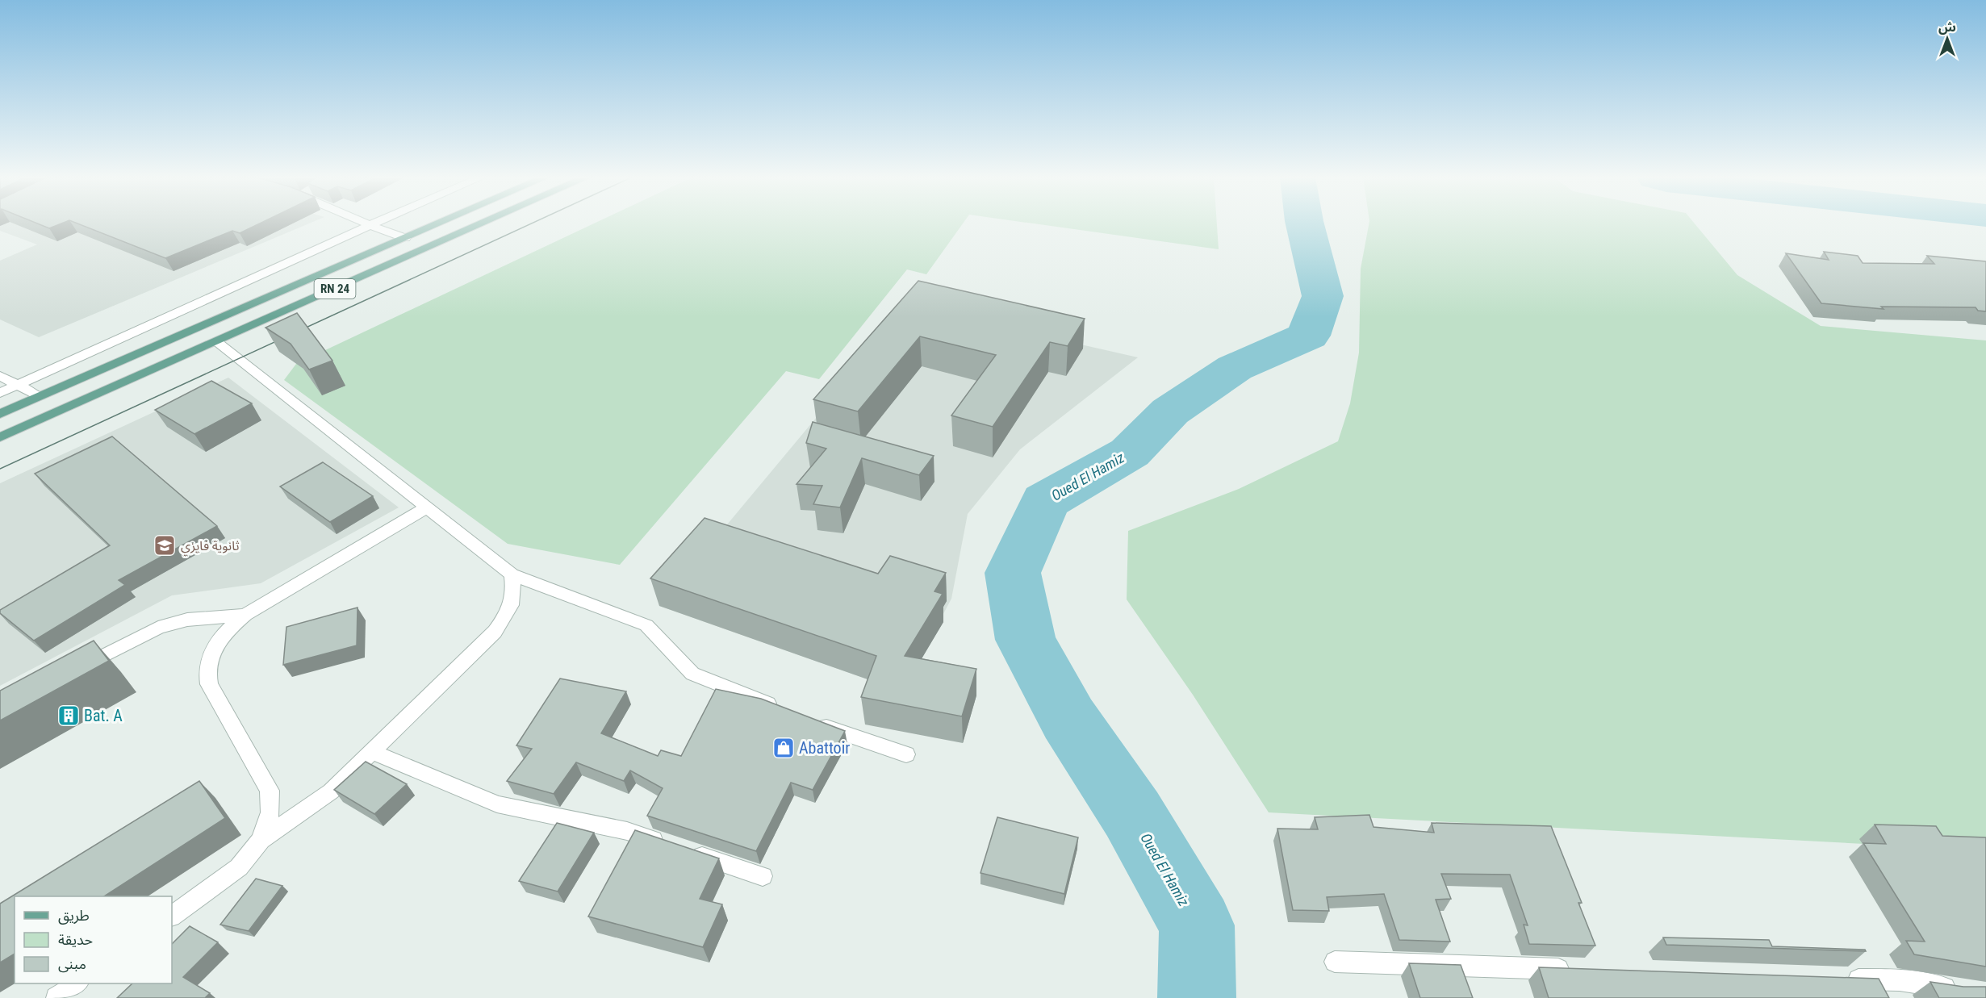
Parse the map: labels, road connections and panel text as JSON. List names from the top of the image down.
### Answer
{
  "streets": {
    "main road": ["RN 24"]
  },
  "water": ["Oued El Hamiz"],
  "places": {
    "school or university": ["ثانوية فايزي"],
    "building": ["Bat. A"],
    "shop": ["Abattoir"]
  },
  "legend": ["طريق", "حديقة", "مبنى"],
  "north": "top"
}
